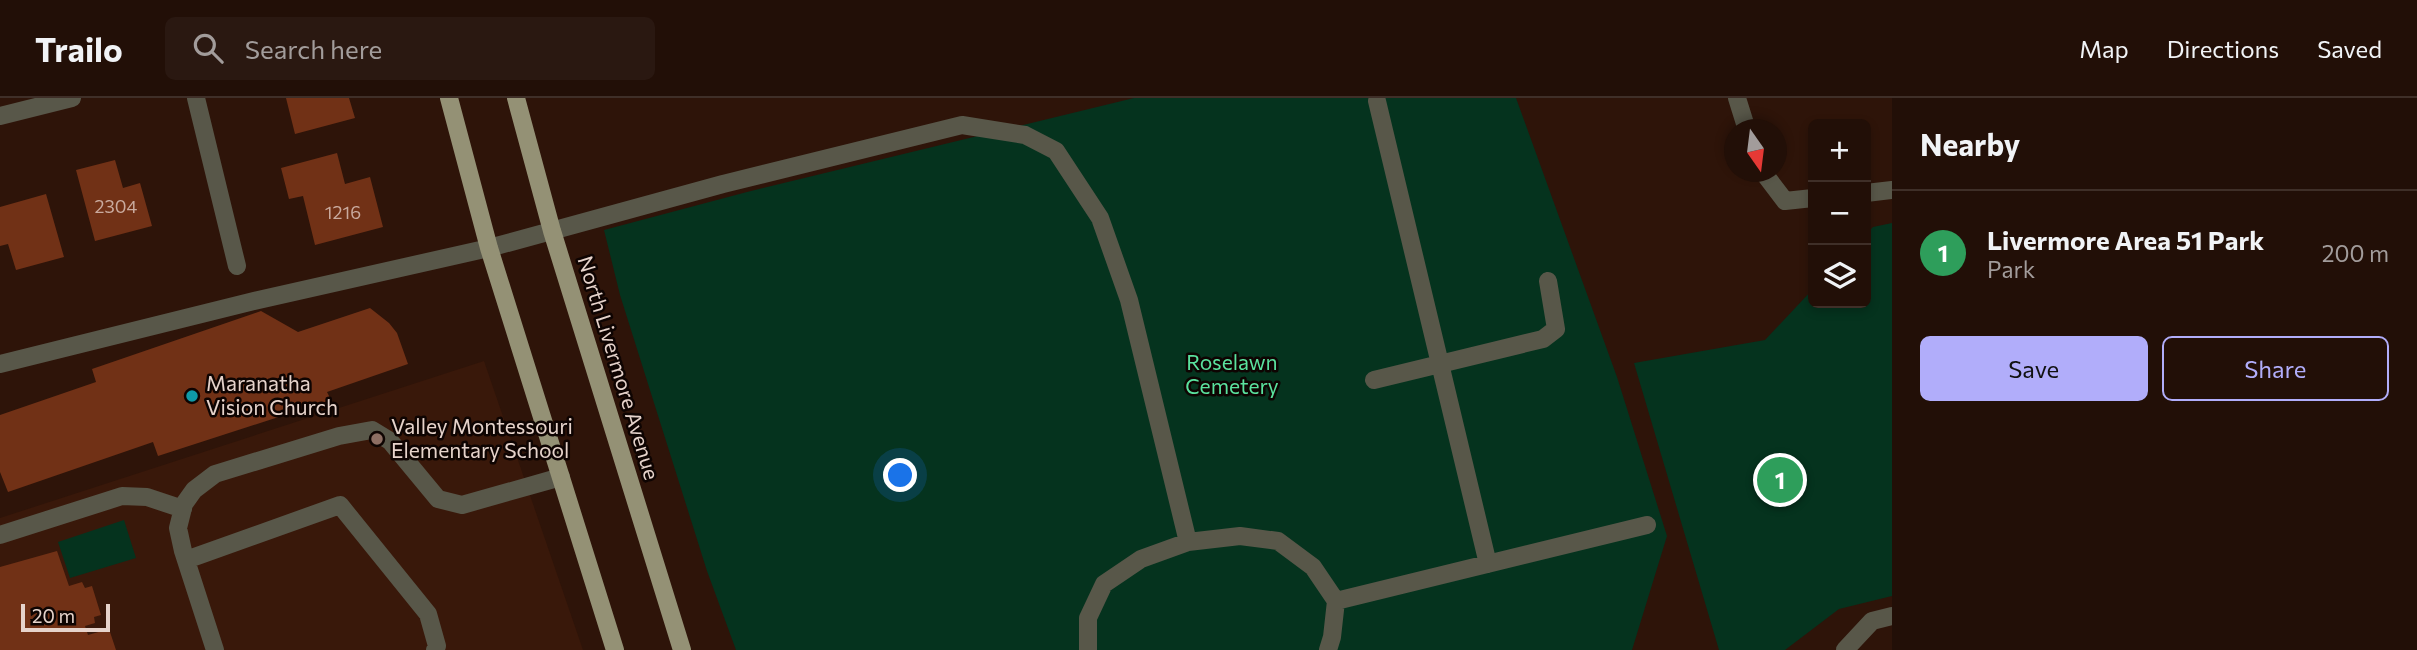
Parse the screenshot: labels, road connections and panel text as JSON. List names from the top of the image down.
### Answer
{
  "streets": {
    "main road": ["North Livermore Avenue"]
  },
  "parks": ["Roselawn Cemetery"],
  "places": ["Maranatha Vision Church", "Valley Montessouri Elementary School"],
  "house_numbers": ["2304", "1216"],
  "scale_bar": "20 m",
  "north": "bottom",
  "page": {
    "header": "Trailo",
    "search": "Search here",
    "nav": ["Map", "Directions", "Saved"],
    "heading": "Nearby",
    "map_buttons": ["+", "−"],
    "list": [
      {
        "mark": "1",
        "name": "Livermore Area 51 Park",
        "note": "Park",
        "value": "200 m"
      }
    ],
    "buttons": ["Save", "Share"],
    "pins": "1",
    "scale": "20 m"
  }
}
